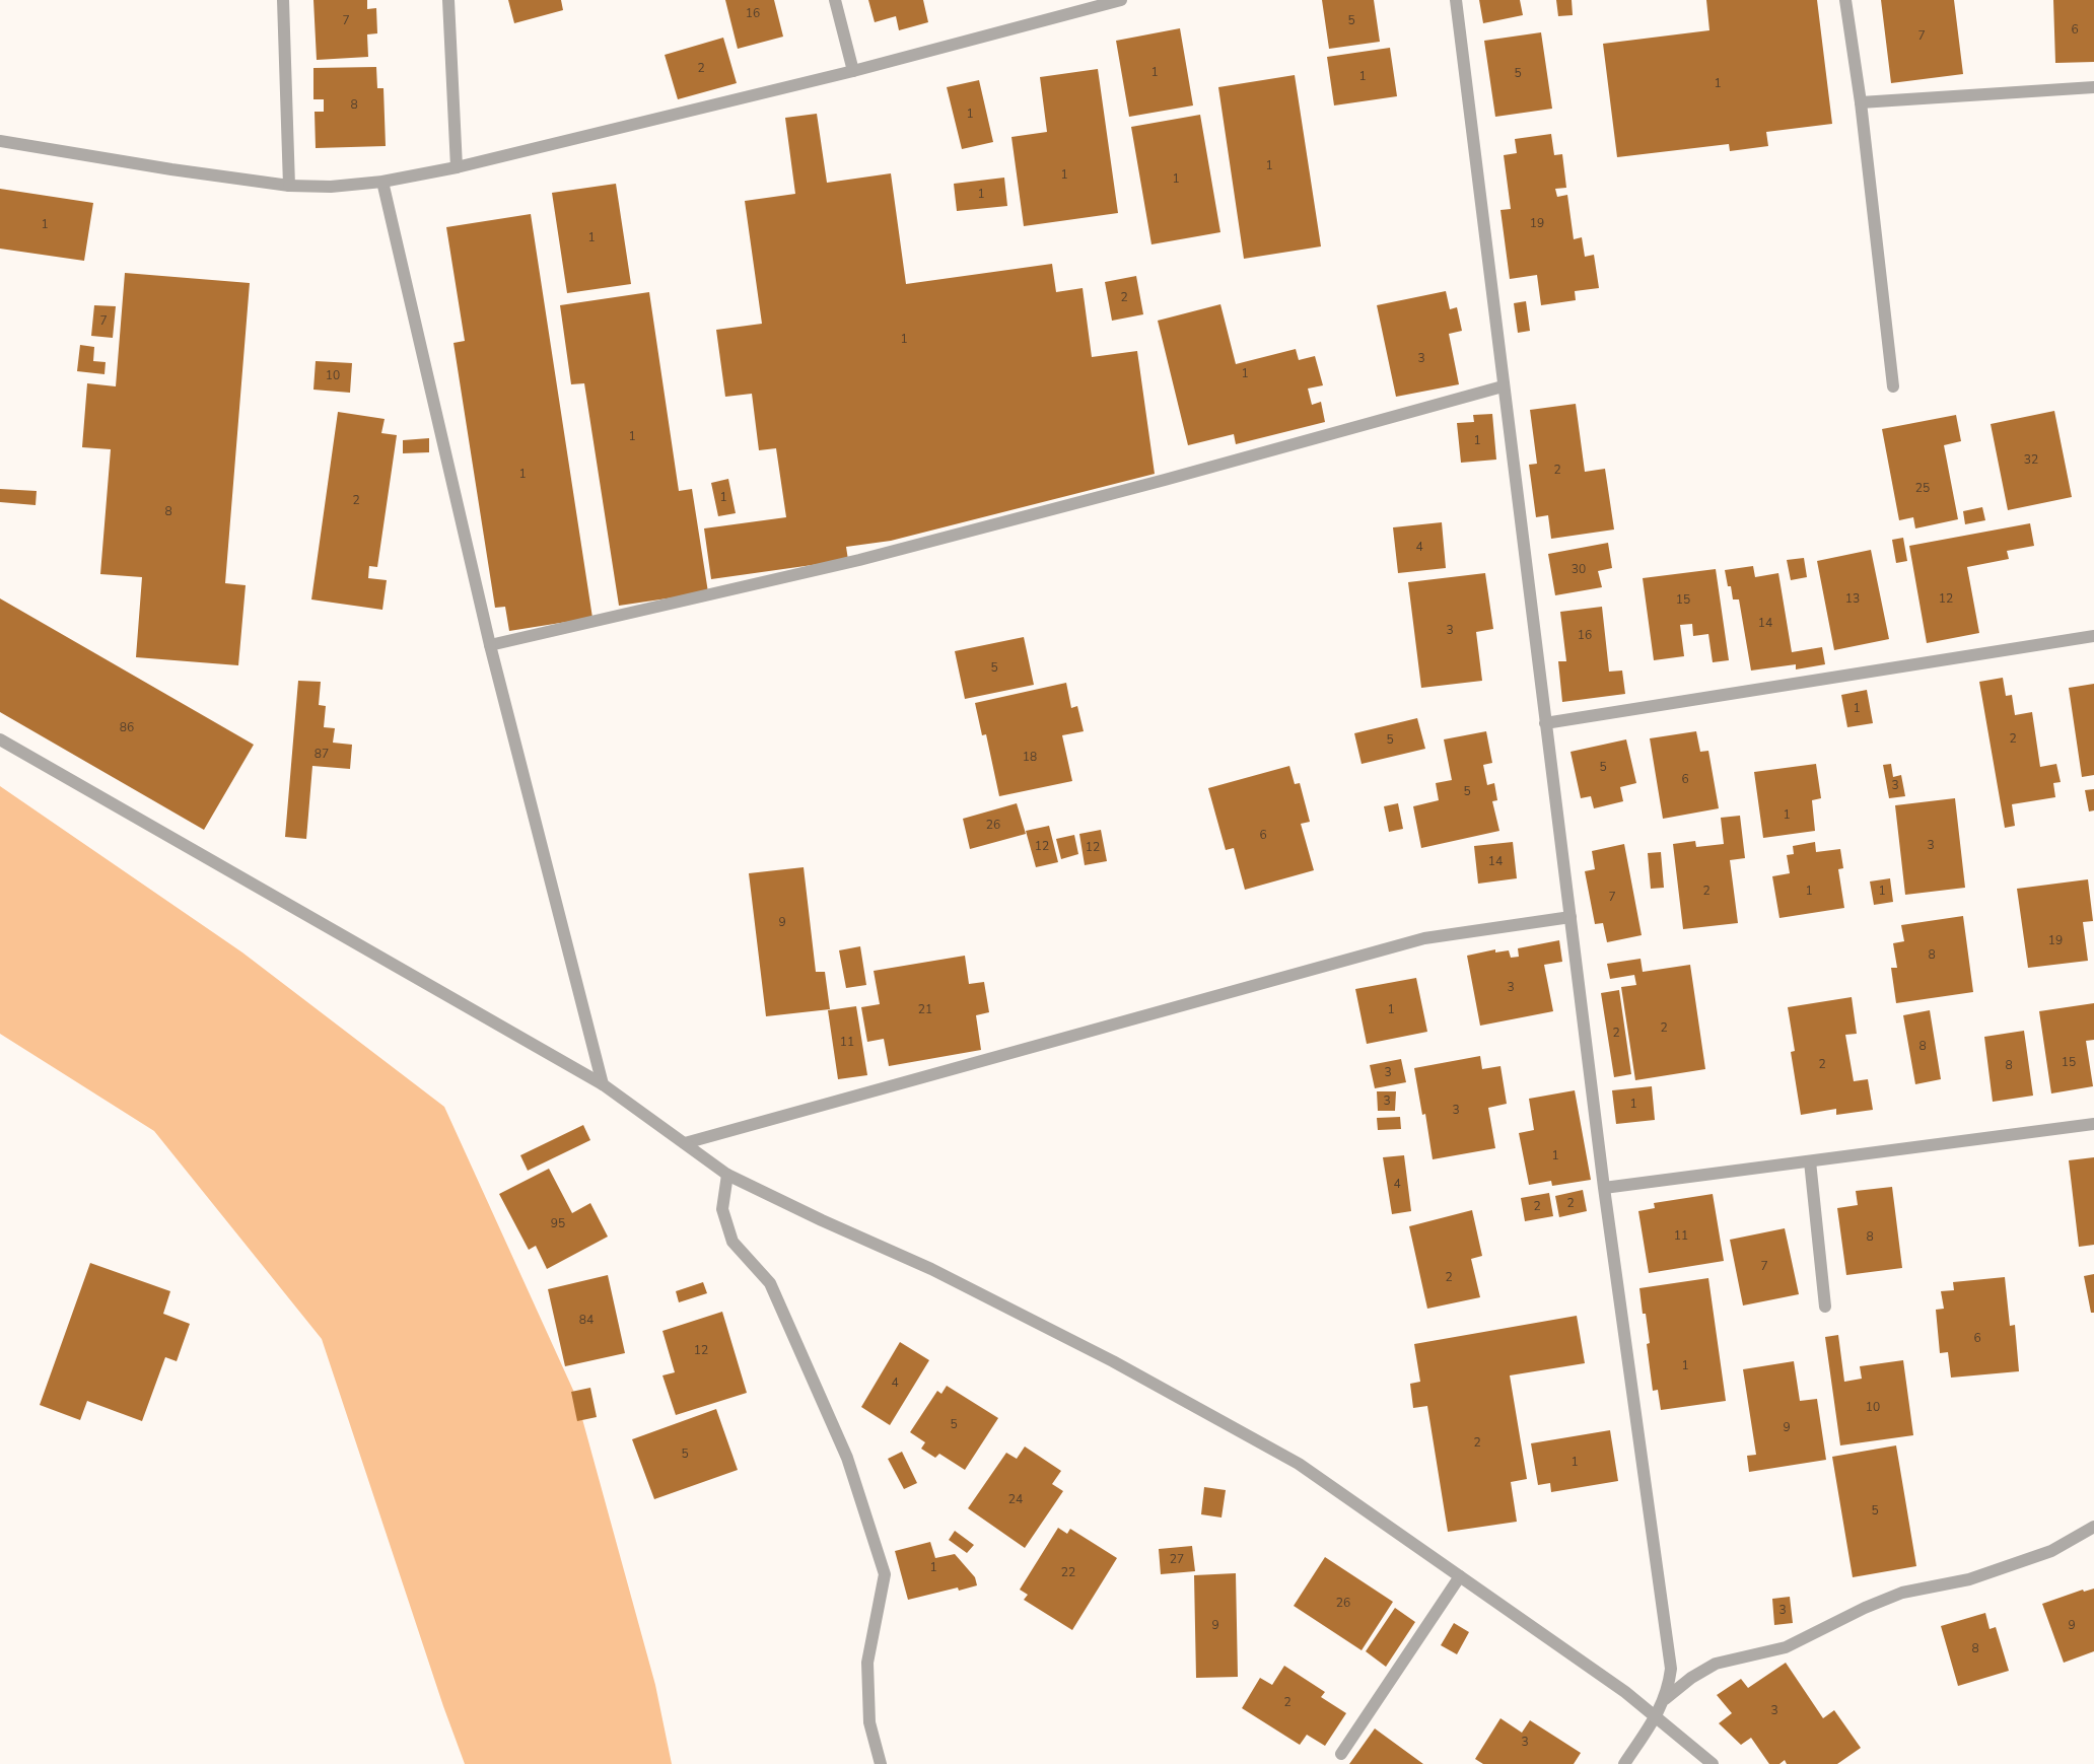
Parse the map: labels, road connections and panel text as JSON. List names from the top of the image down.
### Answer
{
  "house_numbers": [
    "16",
    "7",
    "5",
    "6",
    "7",
    "2",
    "1",
    "5",
    "1",
    "1",
    "8",
    "1",
    "1",
    "1",
    "1",
    "1",
    "19",
    "1",
    "1",
    "2",
    "7",
    "1",
    "3",
    "1",
    "10",
    "1",
    "1",
    "32",
    "2",
    "1",
    "25",
    "1",
    "2",
    "8",
    "4",
    "30",
    "13",
    "12",
    "15",
    "14",
    "3",
    "16",
    "5",
    "1",
    "86",
    "2",
    "5",
    "87",
    "18",
    "5",
    "6",
    "3",
    "5",
    "1",
    "26",
    "6",
    "3",
    "12",
    "12",
    "14",
    "2",
    "1",
    "1",
    "7",
    "9",
    "19",
    "8",
    "3",
    "21",
    "1",
    "2",
    "2",
    "11",
    "8",
    "15",
    "2",
    "8",
    "3",
    "3",
    "1",
    "3",
    "1",
    "4",
    "2",
    "2",
    "95",
    "11",
    "8",
    "7",
    "2",
    "84",
    "6",
    "12",
    "1",
    "4",
    "10",
    "5",
    "9",
    "2",
    "5",
    "1",
    "24",
    "5",
    "27",
    "1",
    "22",
    "26",
    "3",
    "9",
    "9",
    "8",
    "2",
    "3",
    "3"
  ]
}
